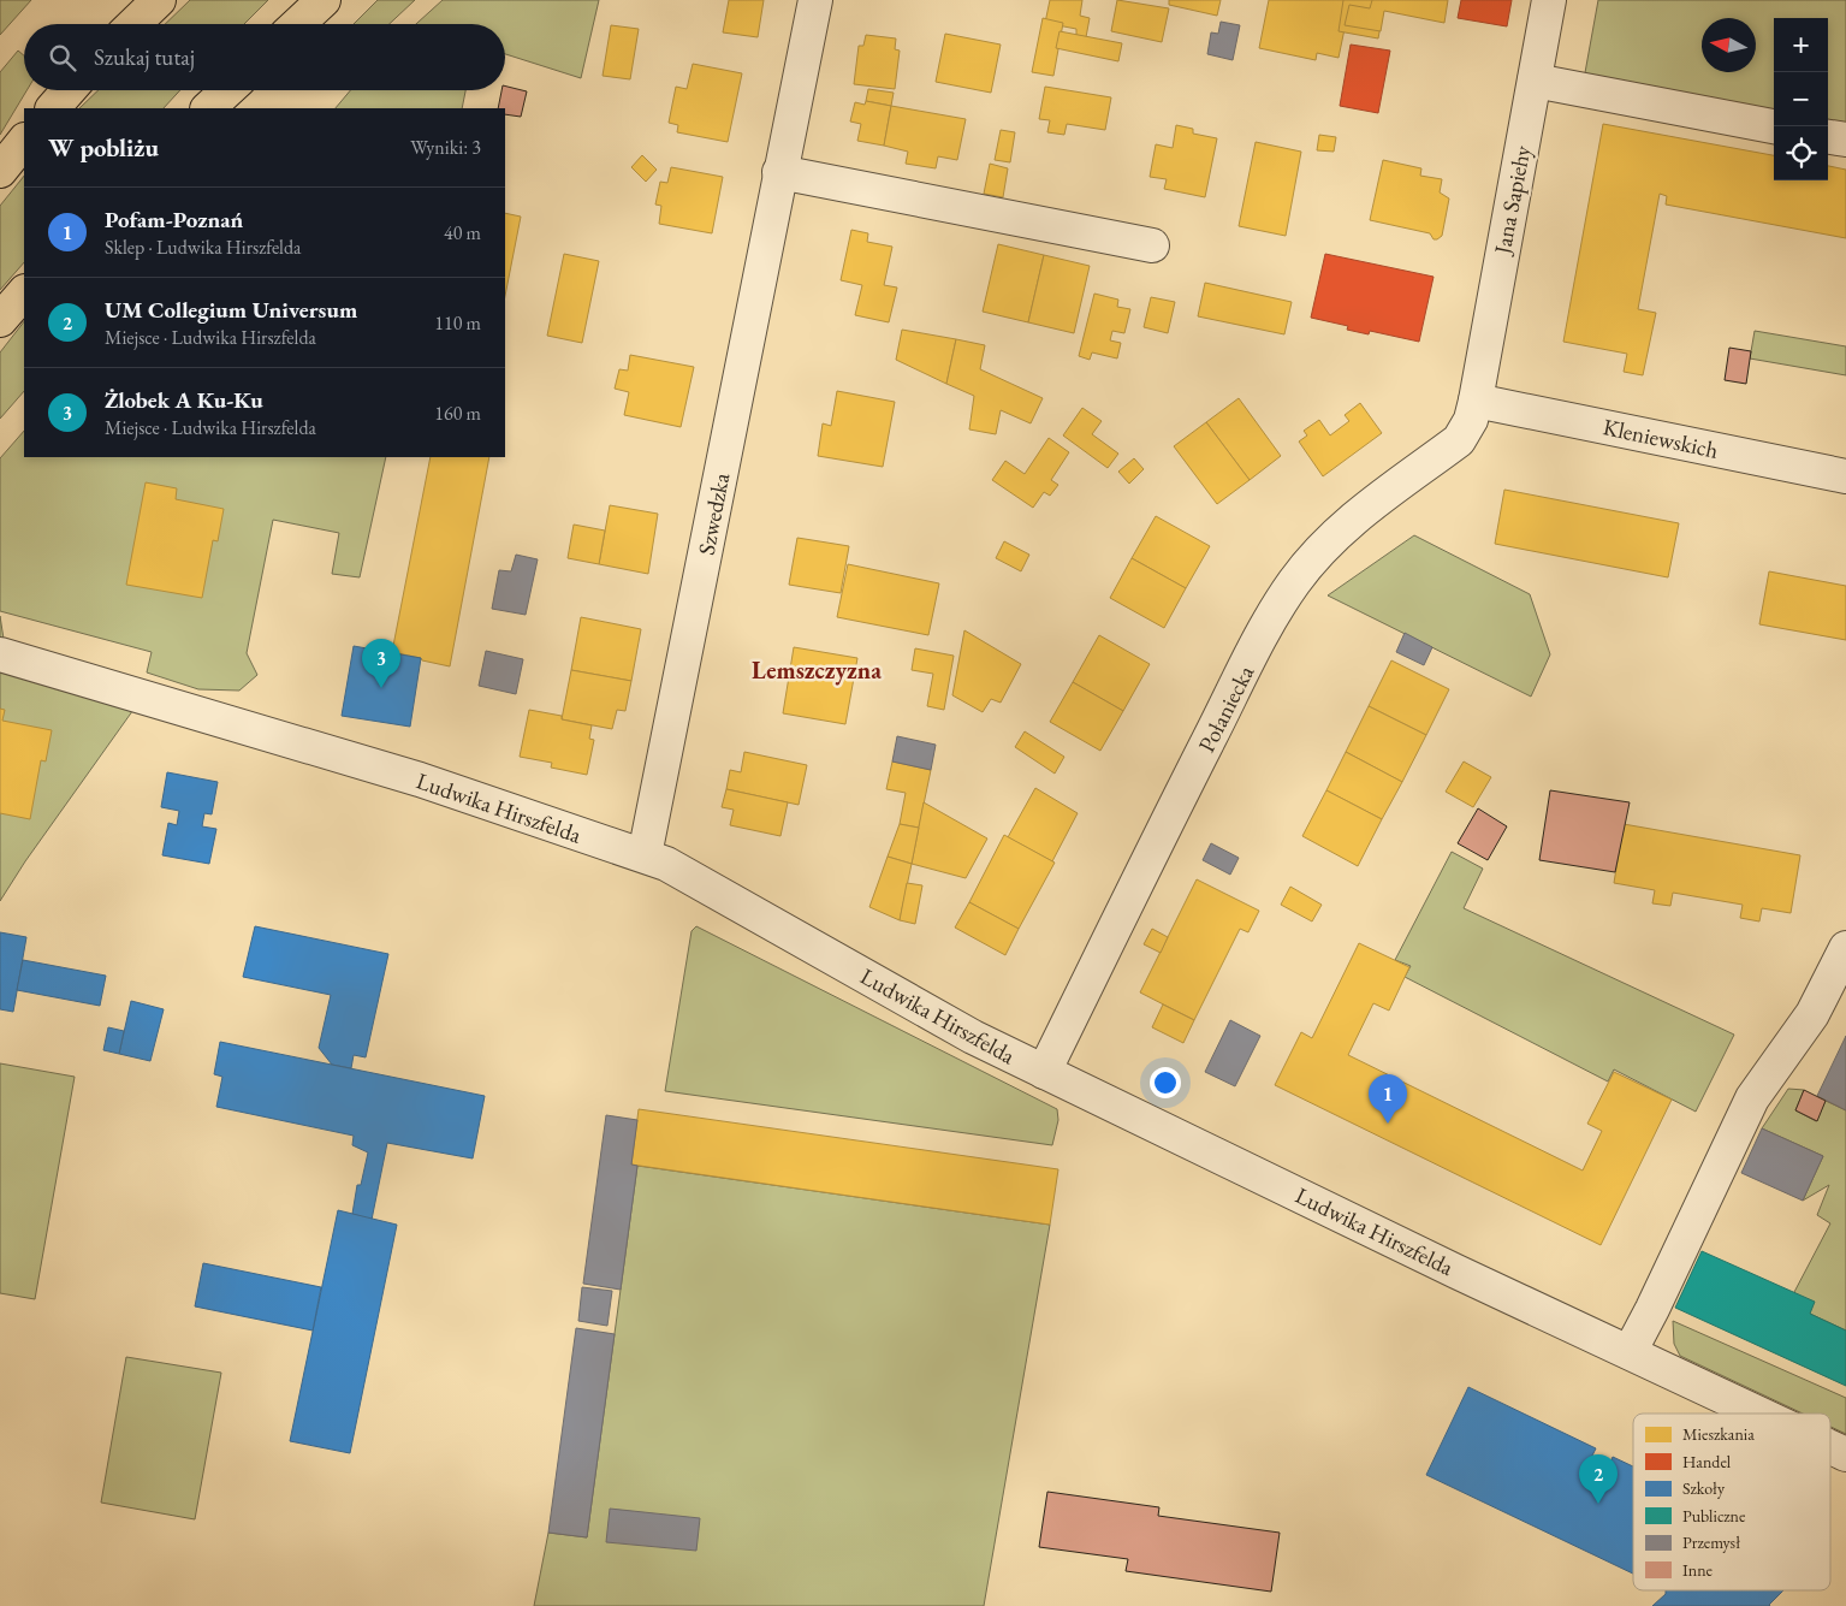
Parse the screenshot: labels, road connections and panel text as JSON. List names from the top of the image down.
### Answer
{
  "streets": {
    "street": [
      "Jana Sapiehy",
      "Kleniewskich",
      "Szwedzka",
      "Połaniecka",
      "Ludwika Hirszfelda"
    ]
  },
  "crossings": [
    ["Jana Sapiehy", "Kleniewskich"],
    ["Jana Sapiehy", "Połaniecka"],
    ["Kleniewskich", "Połaniecka"],
    ["Szwedzka", "Ludwika Hirszfelda"],
    ["Połaniecka", "Ludwika Hirszfelda"]
  ],
  "districts": ["Lemszczyzna"],
  "legend": [
    "Mieszkania",
    "Handel",
    "Szkoły",
    "Publiczne",
    "Przemysł",
    "Inne"
  ],
  "north": "left",
  "page": {
    "map_buttons": ["+", "−"],
    "search": "Szukaj tutaj",
    "heading": ["W pobliżu", "Wyniki: 3"],
    "list": [
      {
        "mark": "1",
        "name": "Pofam-Poznań",
        "note": "Sklep · Ludwika Hirszfelda",
        "value": "40 m"
      },
      {
        "mark": "2",
        "name": "UM Collegium Universum",
        "note": "Miejsce · Ludwika Hirszfelda",
        "value": "110 m"
      },
      {
        "mark": "3",
        "name": "Żlobek A Ku-Ku",
        "note": "Miejsce · Ludwika Hirszfelda",
        "value": "160 m"
      }
    ],
    "pins": ["3", "1", "2"]
  }
}
